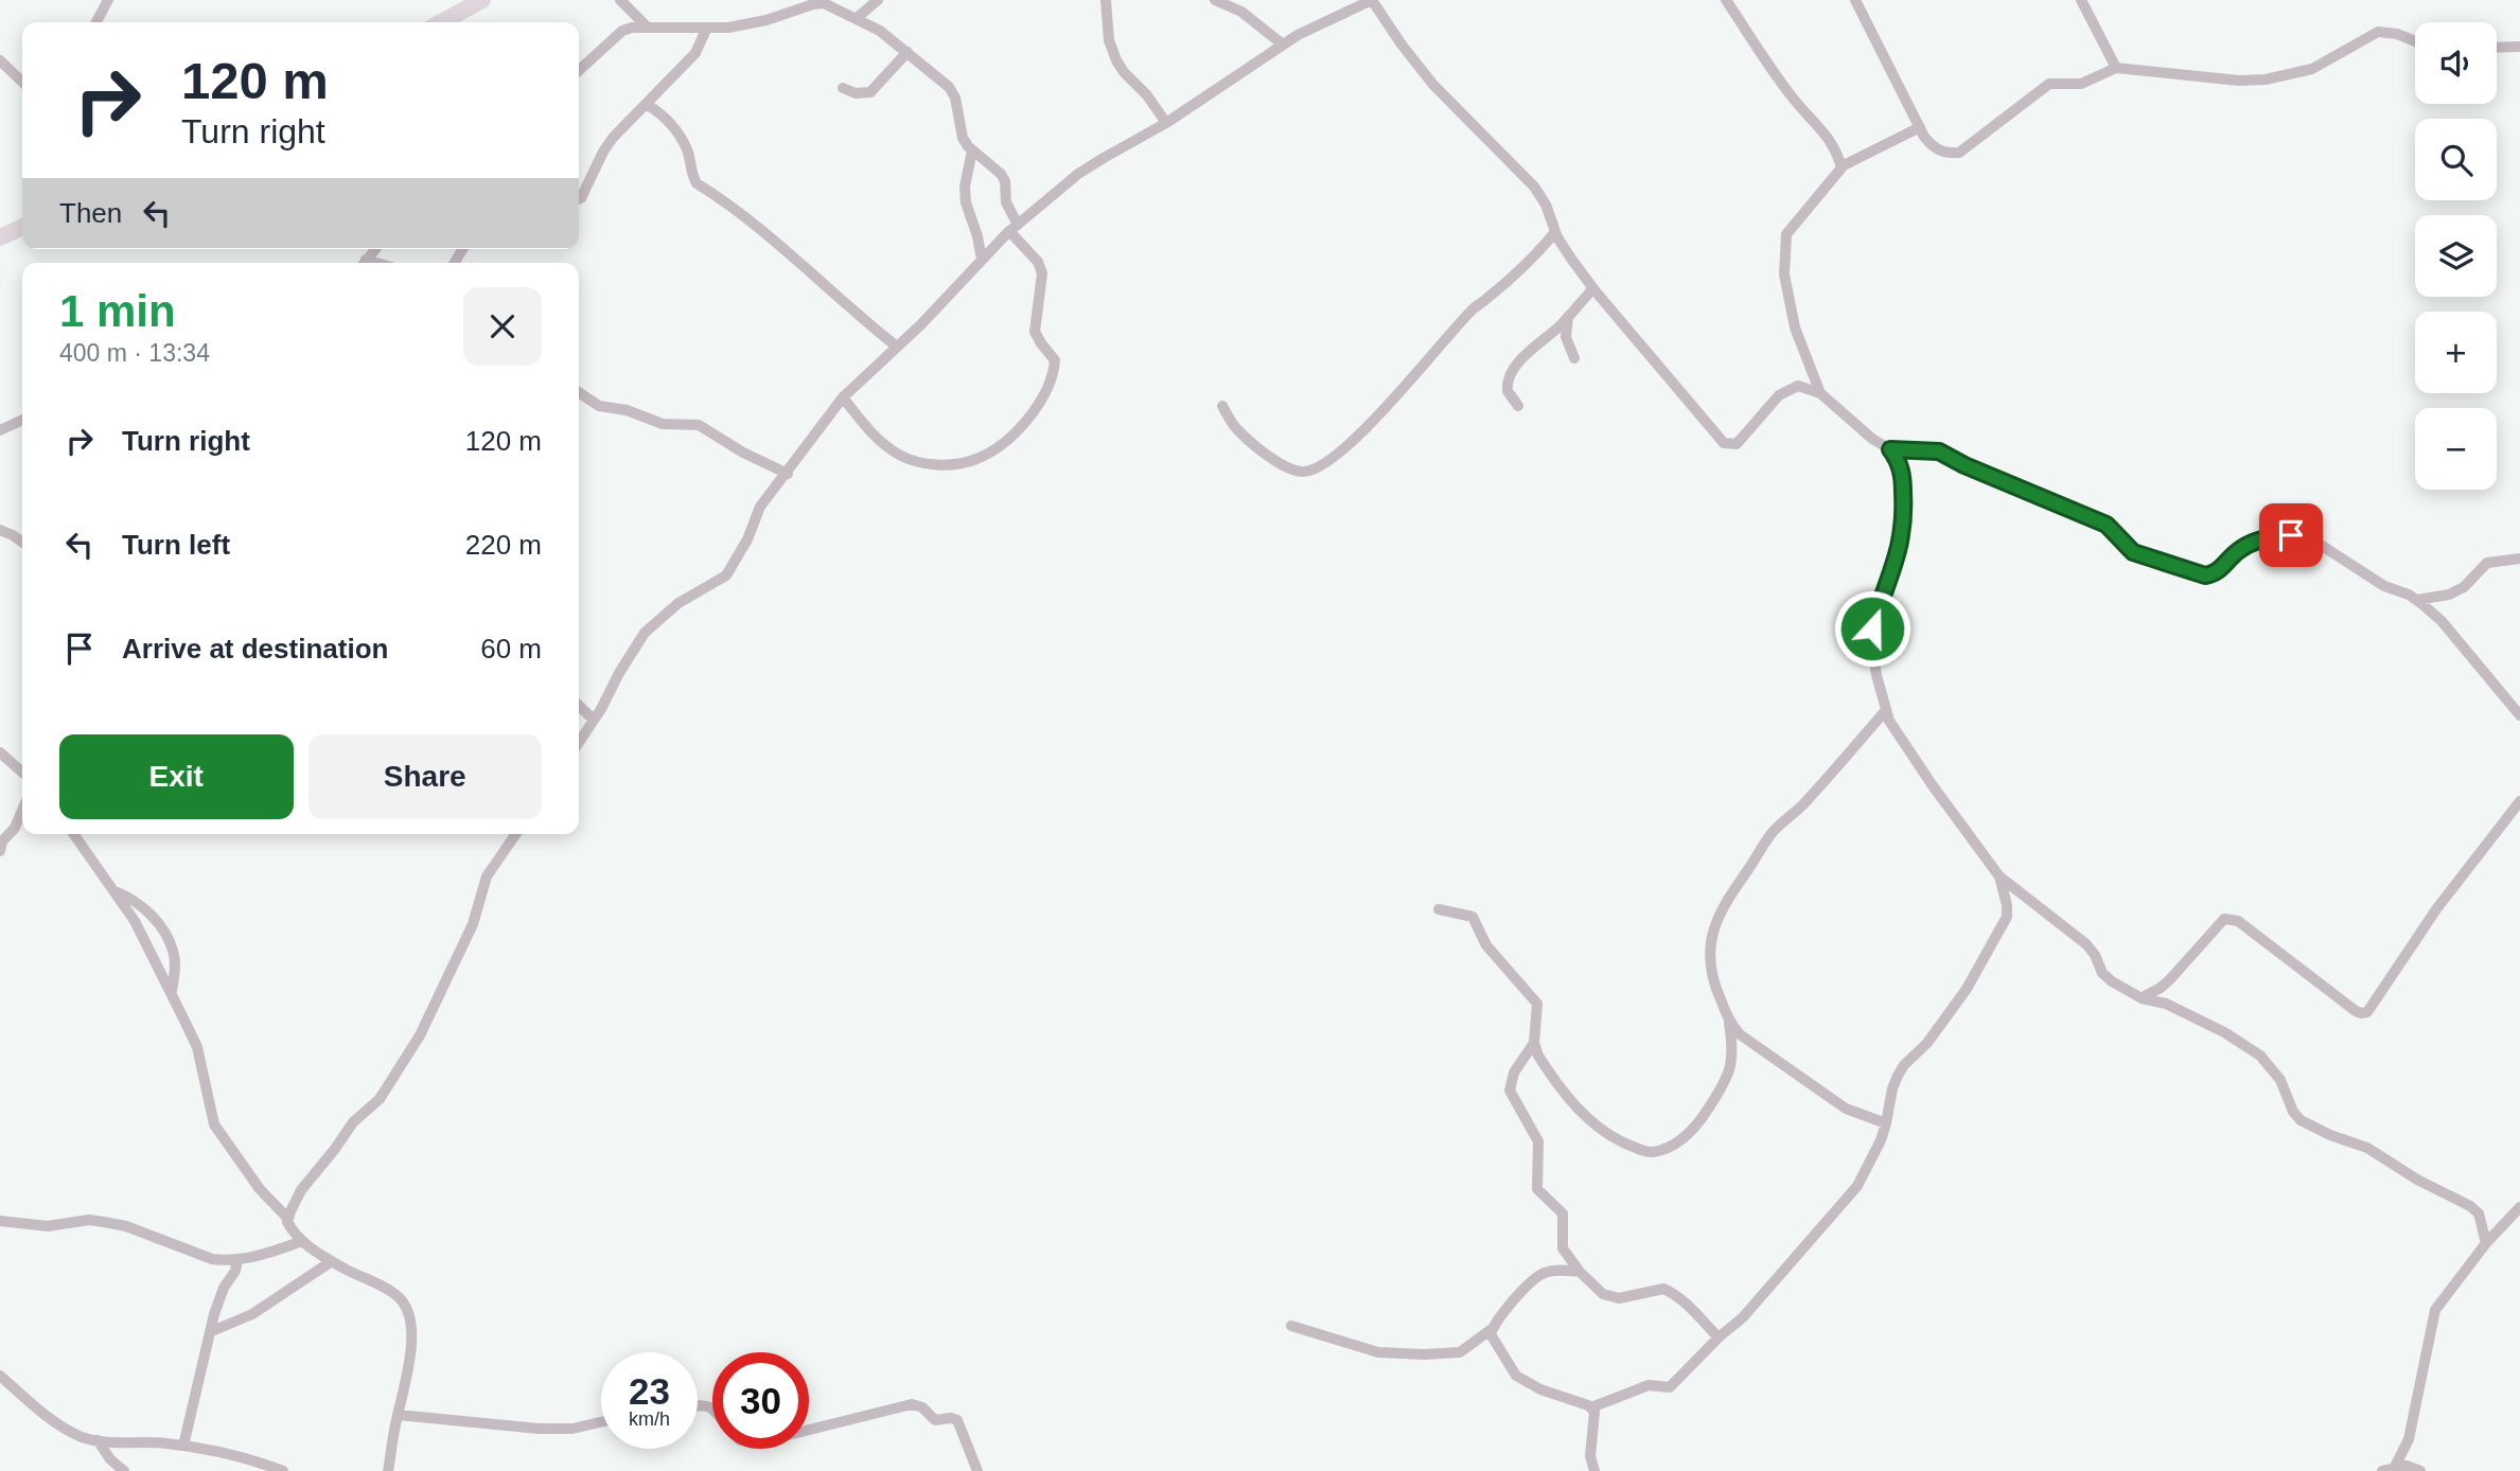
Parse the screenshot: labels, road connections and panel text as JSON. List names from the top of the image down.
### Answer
{
  "page": {
    "map_buttons": ["+", "−"],
    "turn": ["120 m", "Turn right"],
    "then": "Then",
    "heading": ["1 min", "400 m · 13:34"],
    "list": [
      {
        "name": "Turn right",
        "value": "120 m"
      },
      {
        "name": "Turn left",
        "value": "220 m"
      },
      {
        "name": "Arrive at destination",
        "value": "60 m"
      }
    ],
    "buttons": ["Exit", "Share"],
    "speed": "23 km/h",
    "limit": "30"
  }
}
